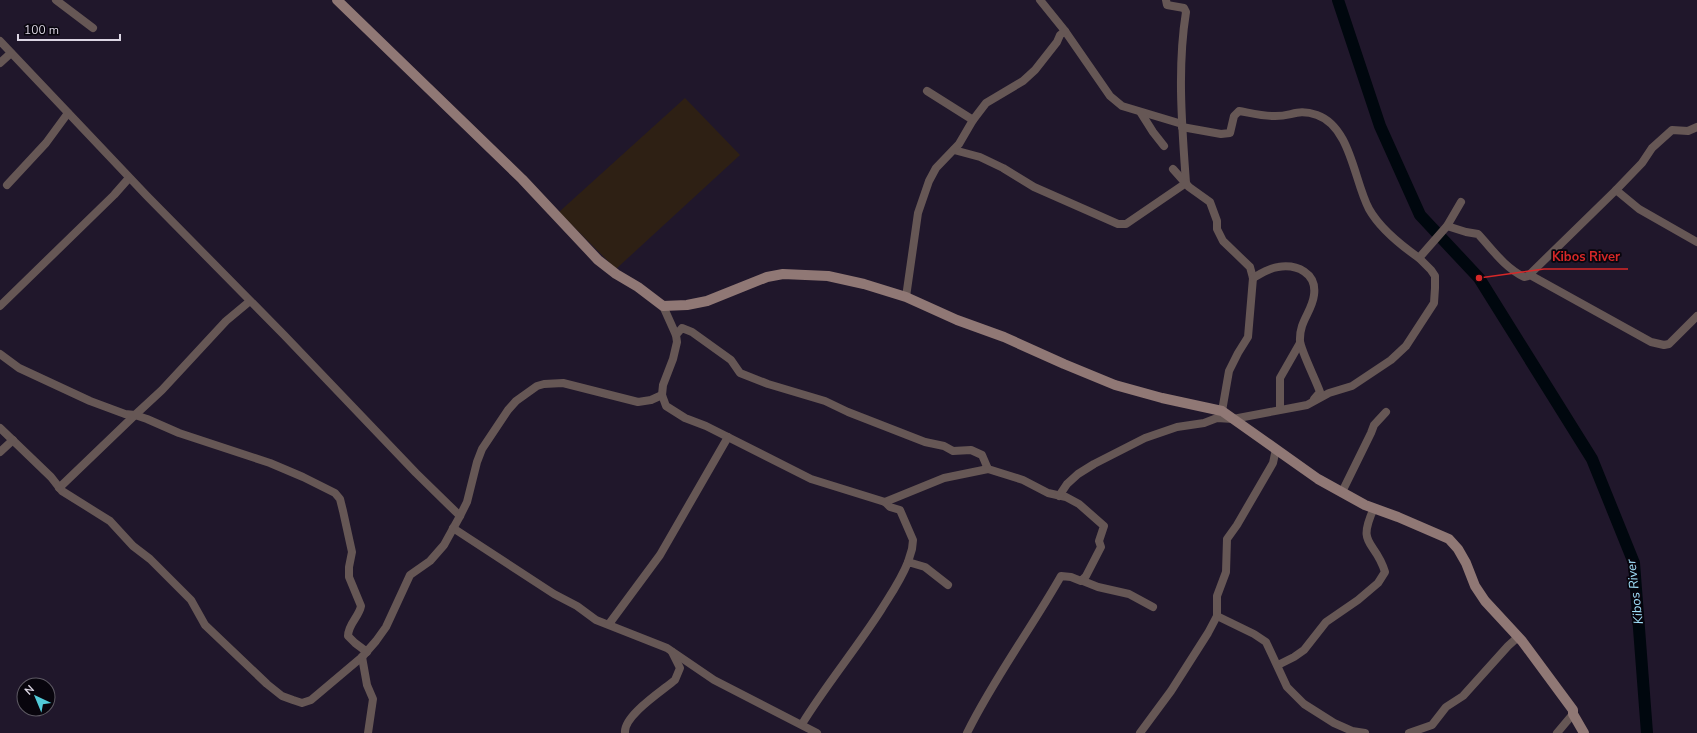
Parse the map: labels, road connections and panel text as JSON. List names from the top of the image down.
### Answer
{
  "water": ["Kibos River"],
  "places": ["Kibos River"],
  "scale_bar": "100 m",
  "north": "top left"
}
